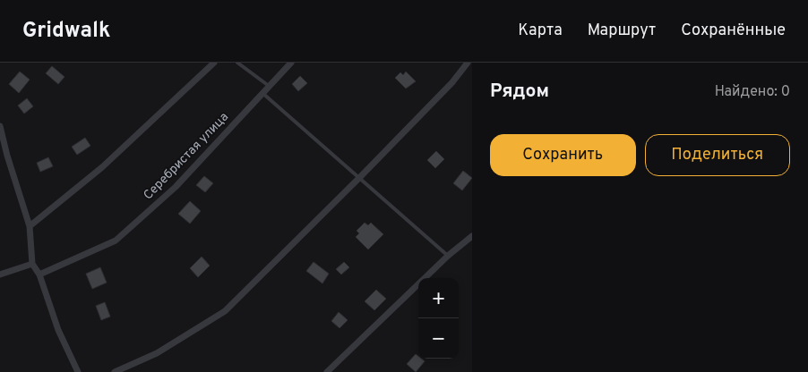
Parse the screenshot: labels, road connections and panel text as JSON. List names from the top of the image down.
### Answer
{
  "streets": {
    "street": ["Серебристая улица"]
  },
  "page": {
    "header": "Gridwalk",
    "nav": ["Карта", "Маршрут", "Сохранённые"],
    "heading": ["Рядом", "Найдено: 0"],
    "buttons": ["Сохранить", "Поделиться"],
    "map_buttons": ["+", "−"]
  }
}
